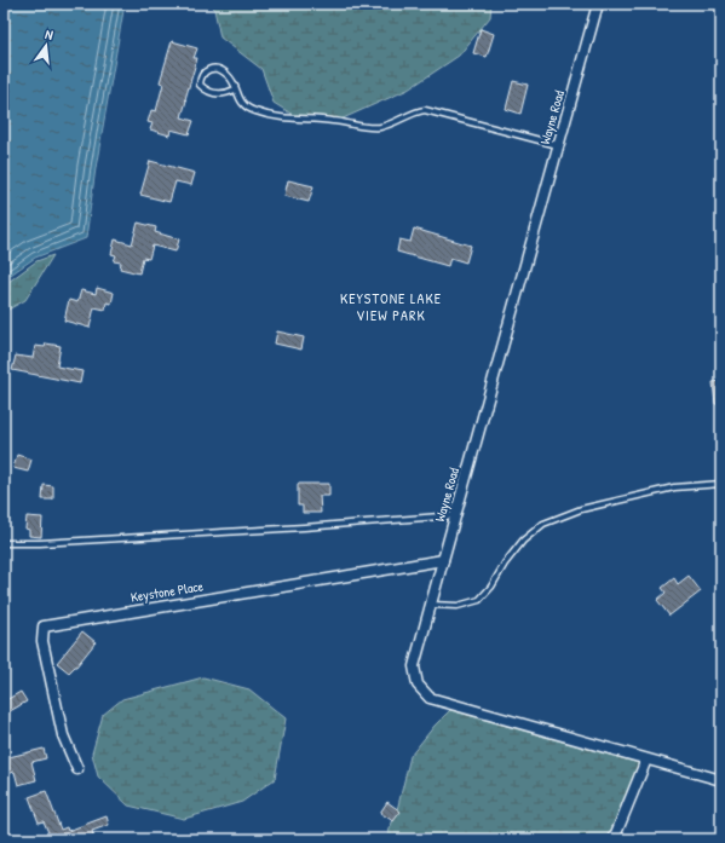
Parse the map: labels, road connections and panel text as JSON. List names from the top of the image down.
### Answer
{
  "streets": {
    "street": ["Wayne Road", "Keystone Place"]
  },
  "crossings": [
    ["Wayne Road", "Keystone Place"]
  ],
  "districts": ["KEYSTONE LAKE VIEW PARK"],
  "north": "top"
}
